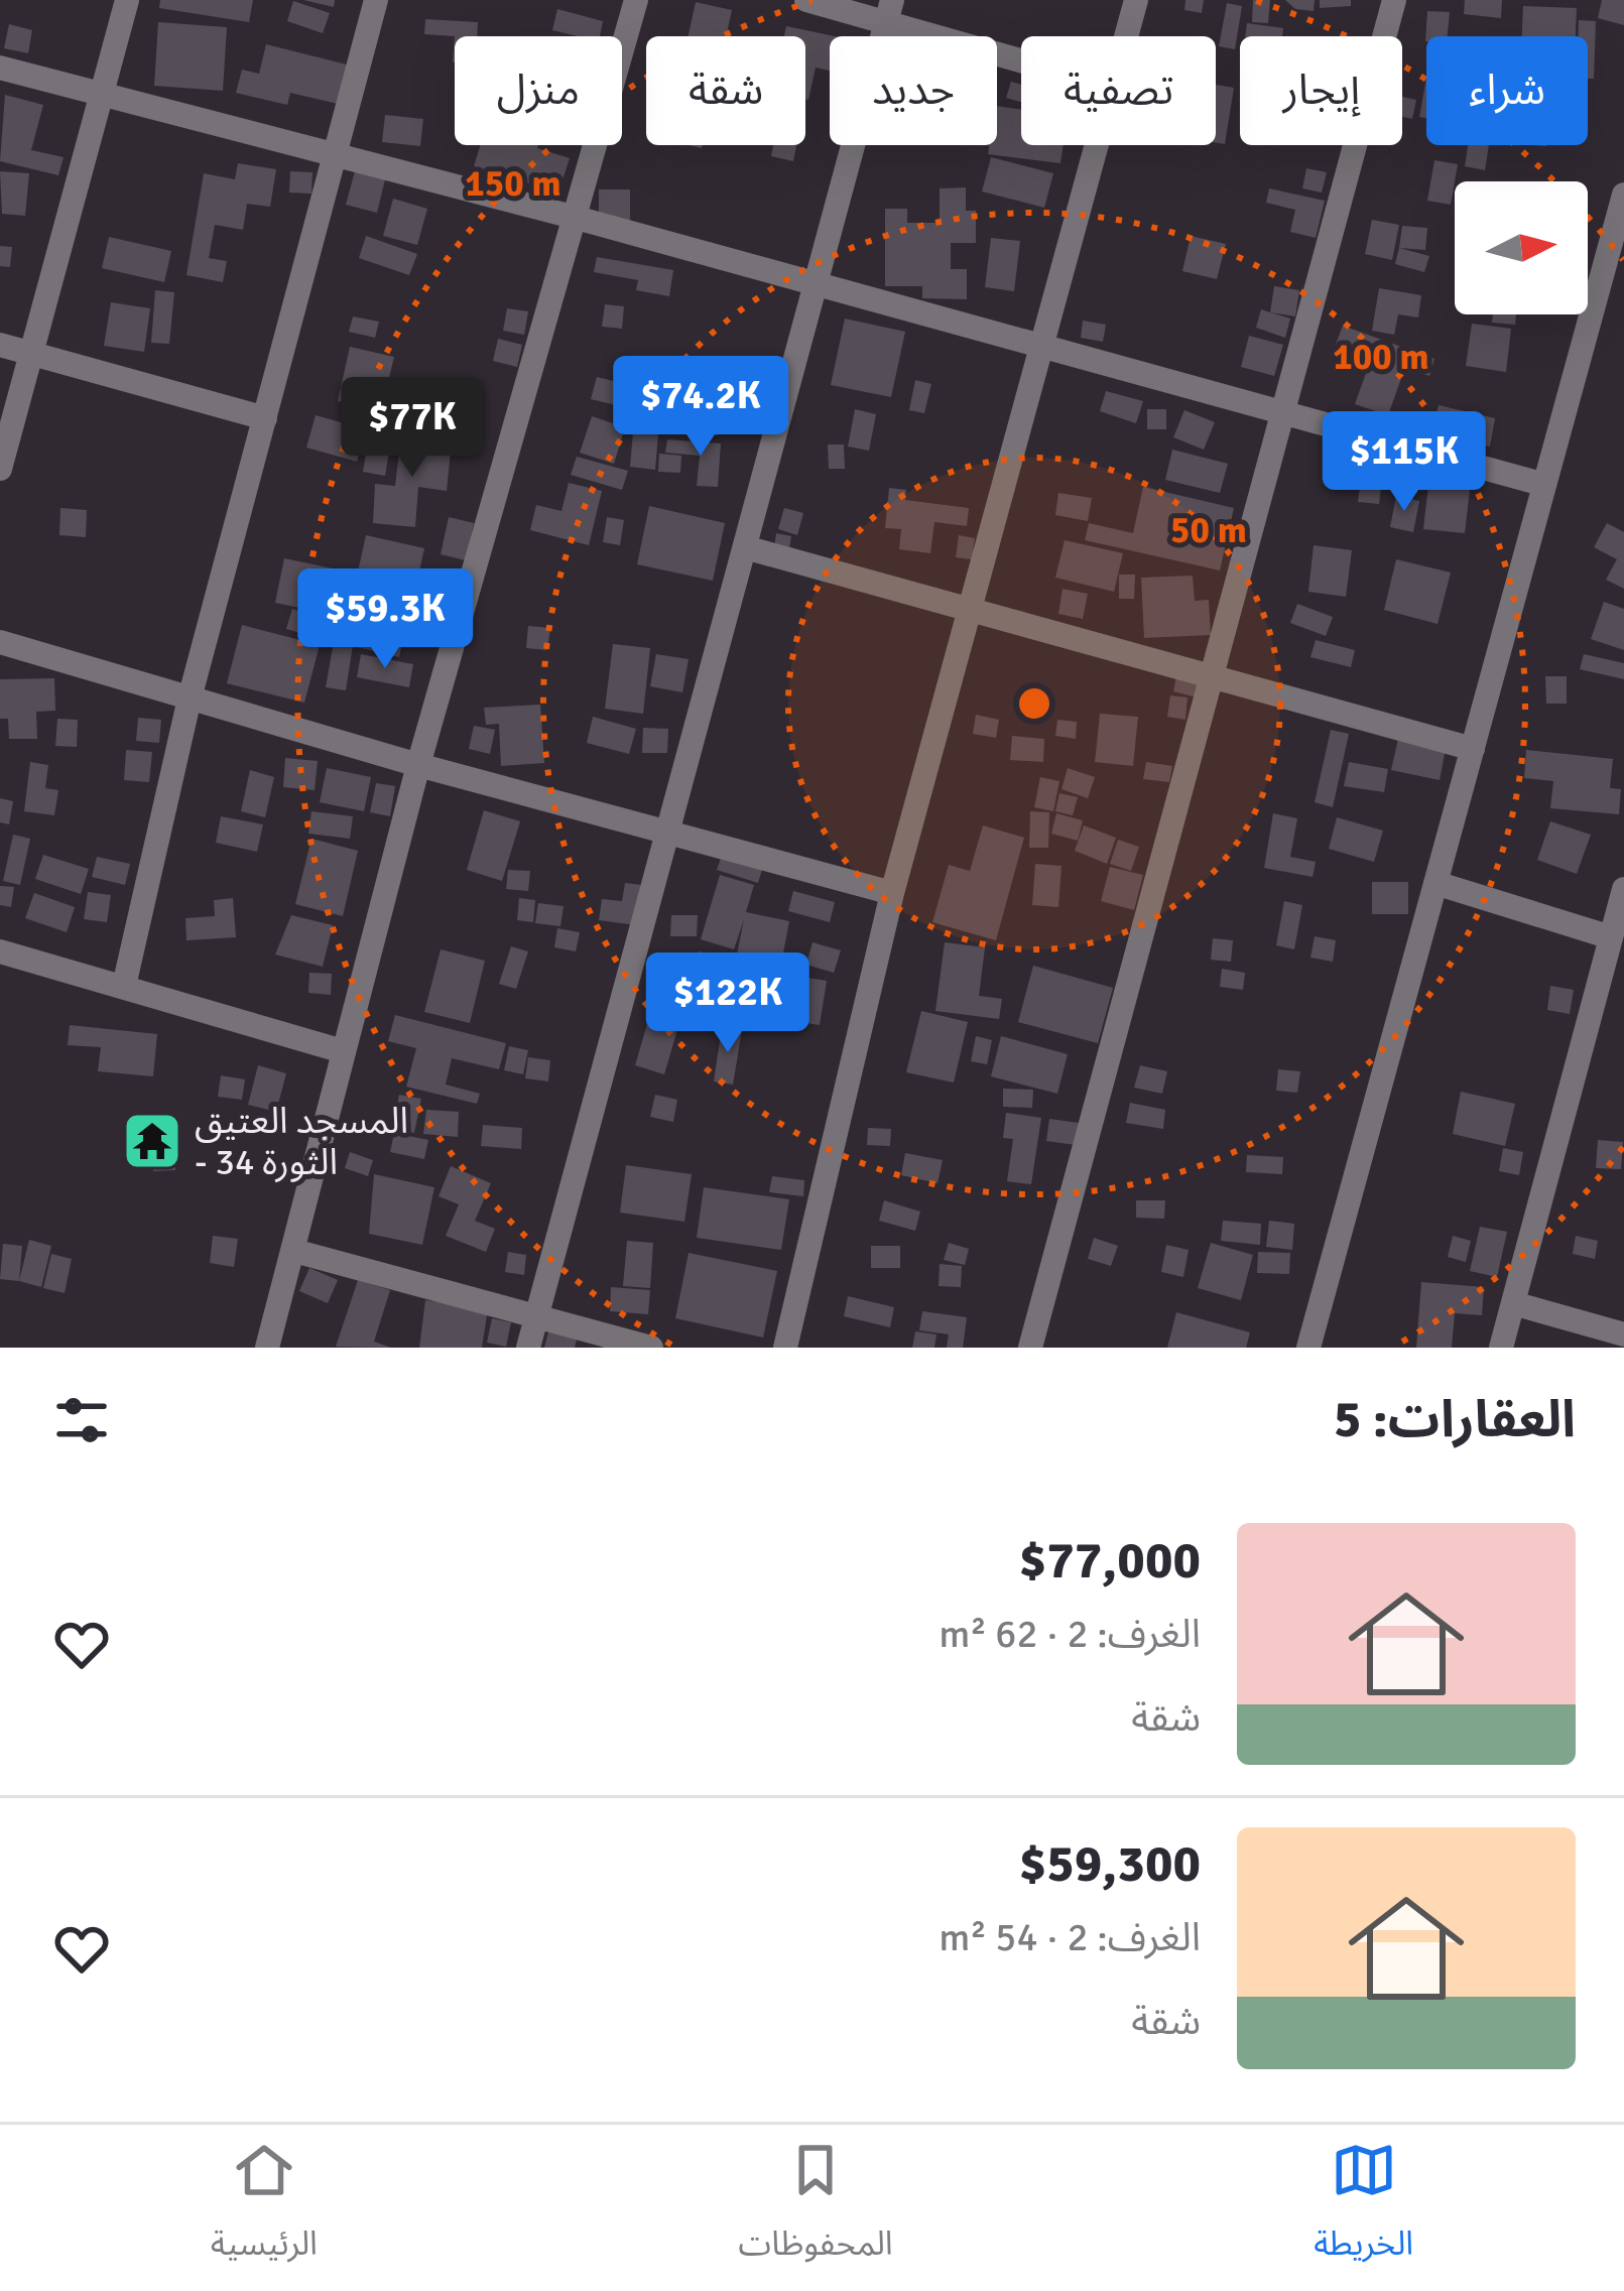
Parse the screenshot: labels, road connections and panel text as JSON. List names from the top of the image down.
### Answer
{
  "places": {
    "temple": ["المسجد العتيق - الثورة 34"]
  },
  "north": "right",
  "page": {
    "chip": [
      "شراء",
      "إيجار",
      "تصفية",
      "جديد",
      "شقة",
      "منزل"
    ],
    "price": [
      "$74.2K",
      "$77K",
      "$115K",
      "$59.3K",
      "$122K"
    ],
    "heading": "العقارات: 5",
    "list": [
      {
        "name": "$77,000",
        "note": "الغرف: 2 · 62 m² · شقة"
      },
      {
        "name": "$59,300",
        "note": "الغرف: 2 · 54 m² · شقة"
      }
    ],
    "tabs": ["الخريطة", "المحفوظات", "الرئيسية"]
  },
  "rings": ["150 m", "100 m", "50 m"]
}
